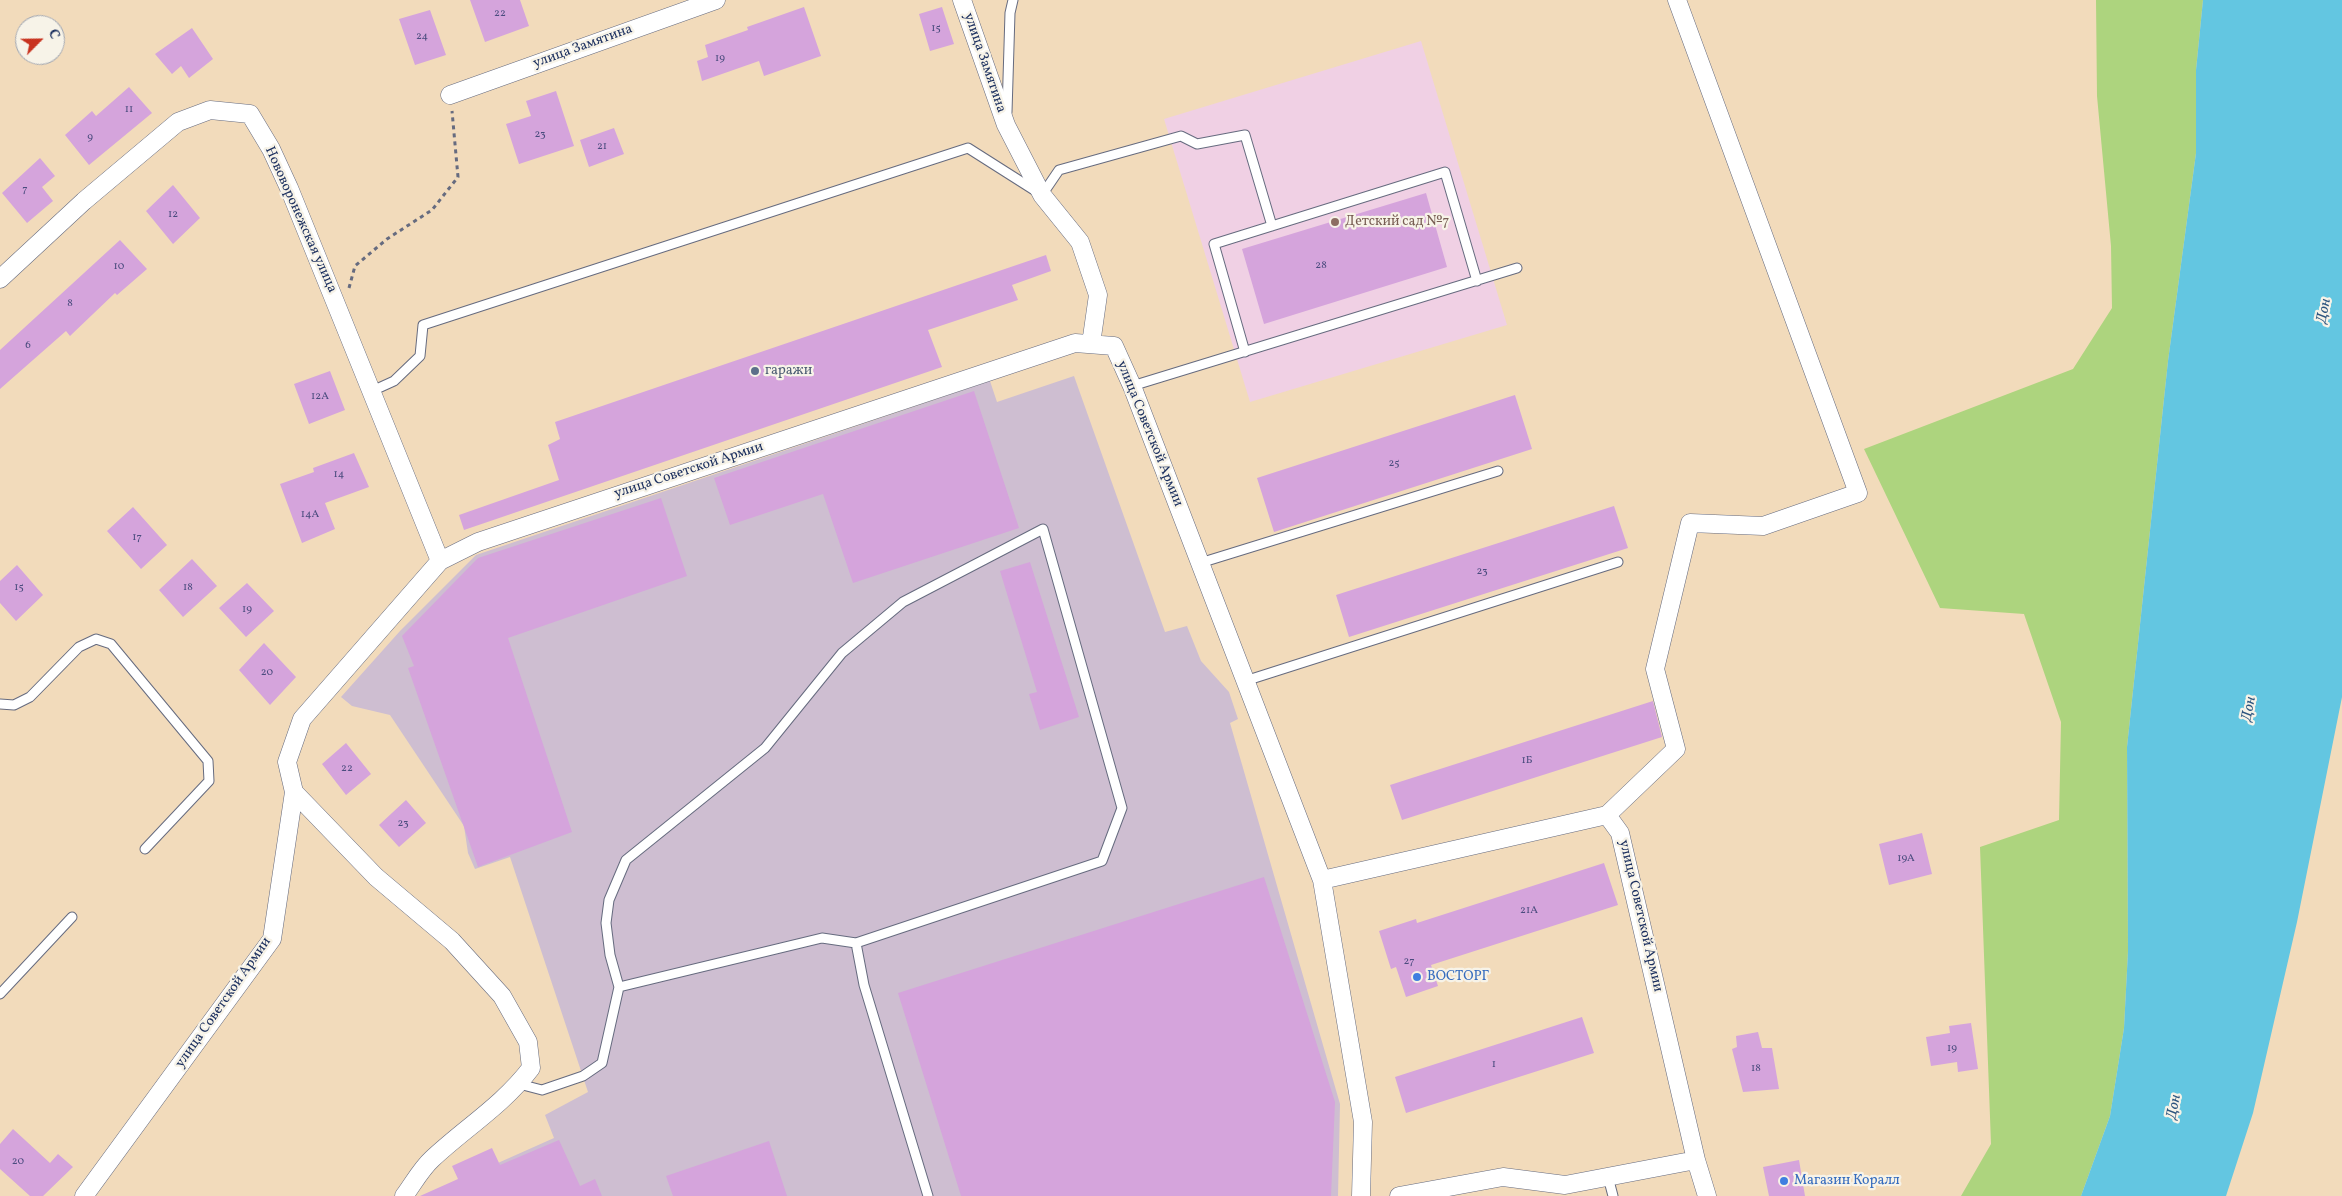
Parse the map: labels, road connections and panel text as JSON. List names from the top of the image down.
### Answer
{
  "streets": {
    "street": ["улица Замятина", "Нововоронежская улица", "улица Советской Армии"]
  },
  "crossings": [
    ["улица Замятина", "улица Советской Армии"],
    ["Нововоронежская улица", "улица Советской Армии"]
  ],
  "water": ["Дон"],
  "places": [
    "Детский сад №7",
    "гаражи",
    "ВОСТОРГ",
    "Магазин Коралл"
  ],
  "house_numbers": [
    "22",
    "15",
    "24",
    "19",
    "11",
    "23",
    "9",
    "21",
    "7",
    "12",
    "28",
    "10",
    "8",
    "6",
    "12А",
    "25",
    "14",
    "14А",
    "17",
    "23",
    "15",
    "18",
    "19",
    "20",
    "1Б",
    "22",
    "23",
    "19А",
    "21А",
    "27",
    "19",
    "1",
    "18",
    "20"
  ],
  "north": "top right"
}
